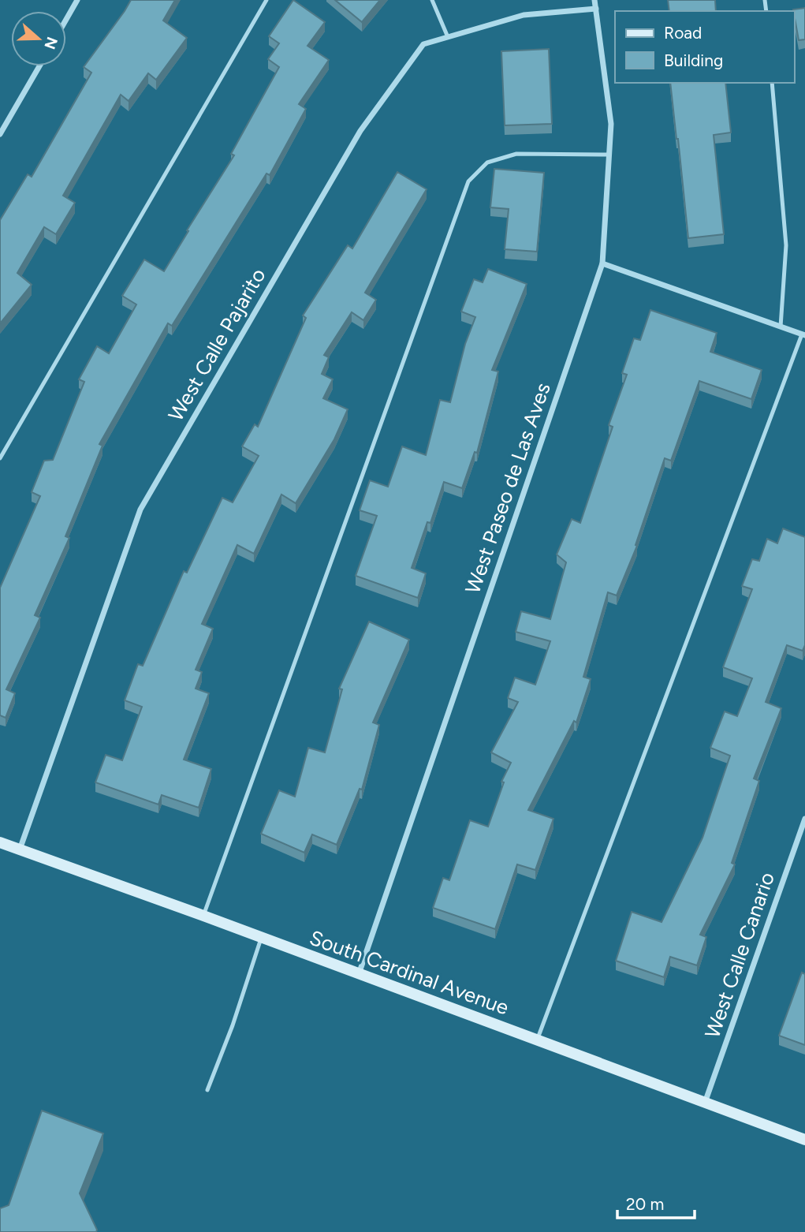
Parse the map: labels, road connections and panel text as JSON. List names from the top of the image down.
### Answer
{
  "streets": {
    "main road": ["South Cardinal Avenue"],
    "street": ["West Calle Pajarito", "West Paseo de Las Aves", "West Calle Canario"]
  },
  "crossings": [
    ["West Calle Pajarito", "West Paseo de Las Aves"],
    ["West Calle Pajarito", "South Cardinal Avenue"],
    ["West Paseo de Las Aves", "South Cardinal Avenue"],
    ["West Calle Canario", "South Cardinal Avenue"]
  ],
  "legend": ["Road", "Building"],
  "scale_bar": "20 m",
  "north": "right"
}
